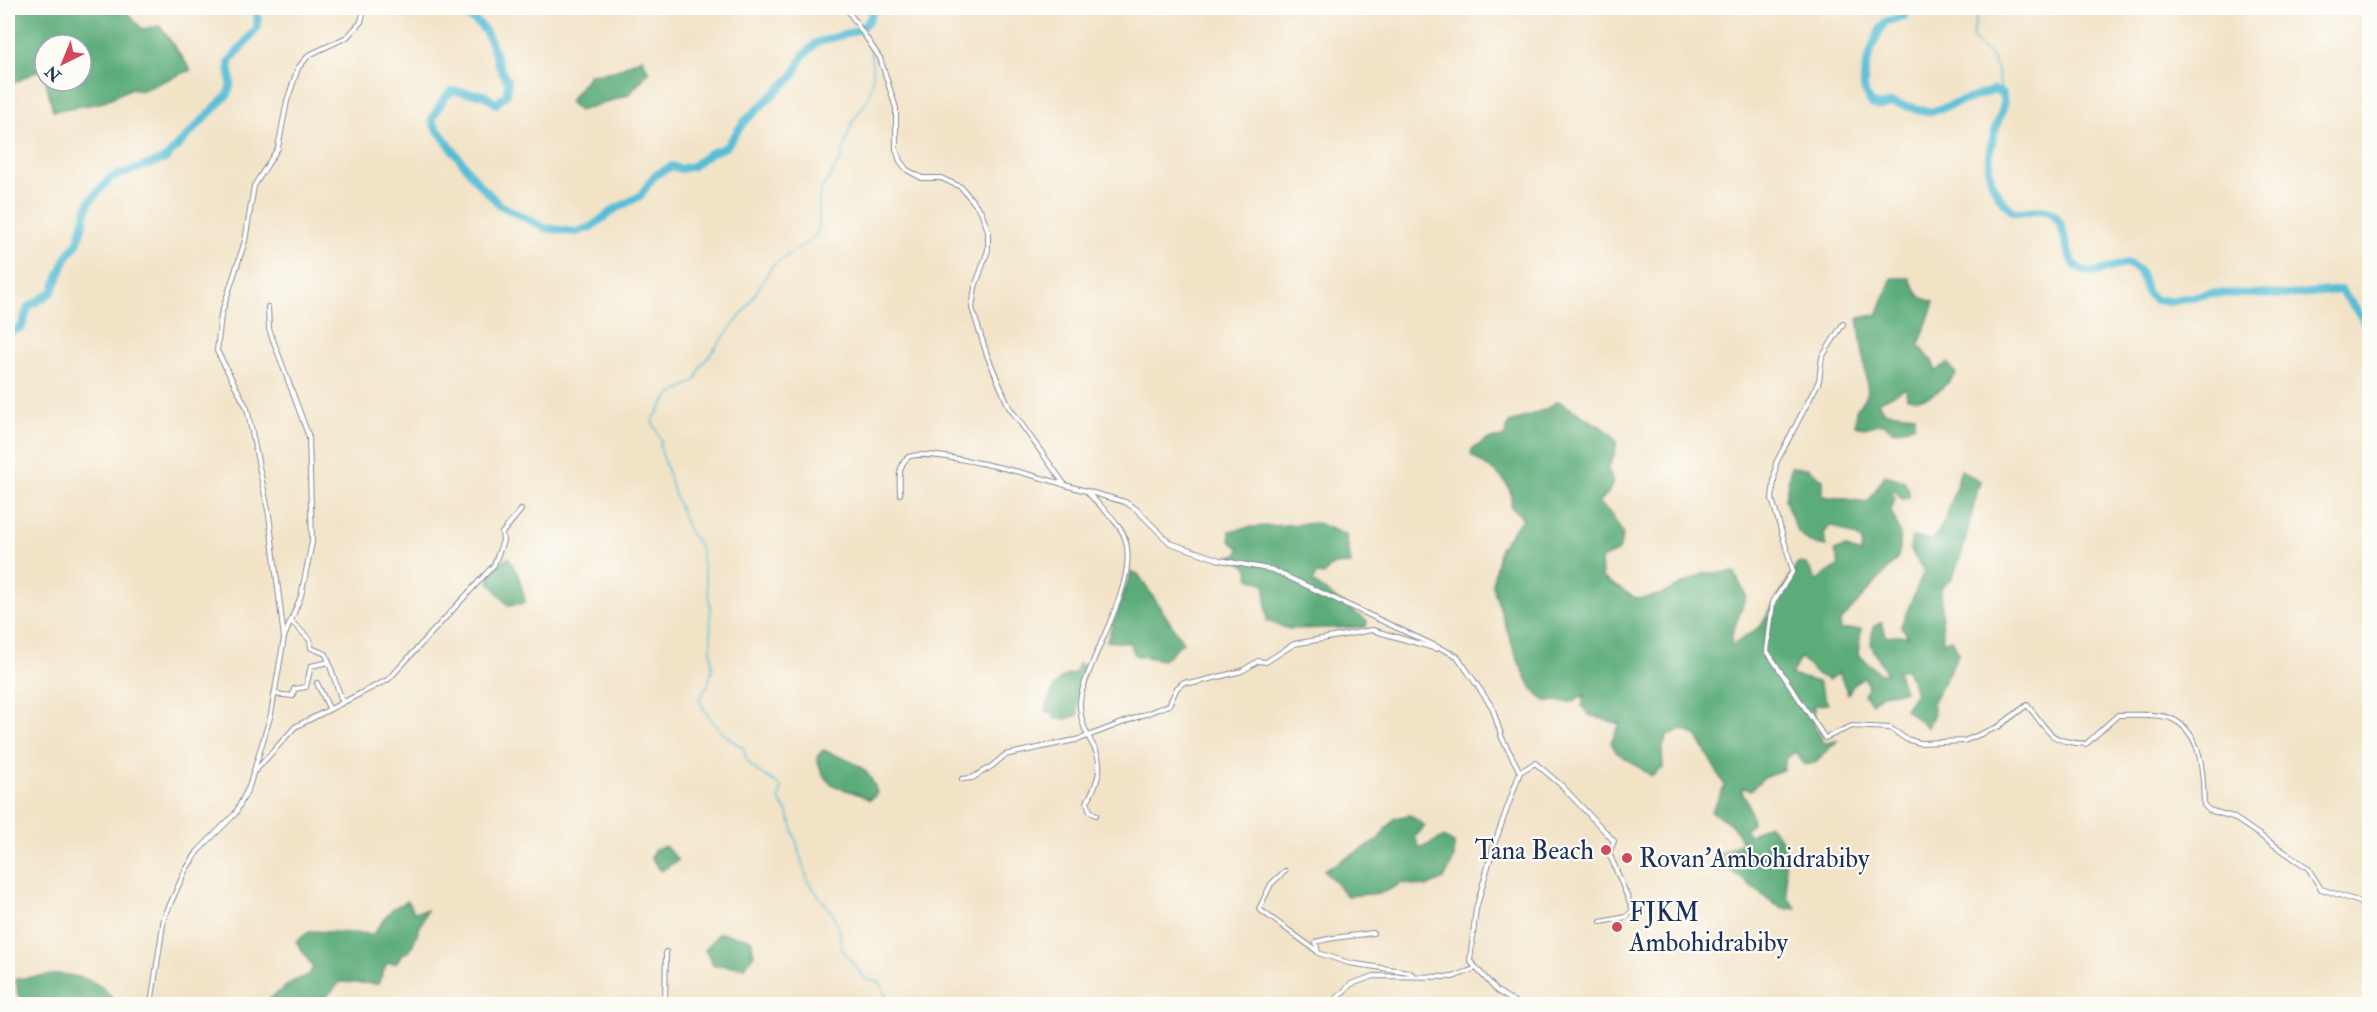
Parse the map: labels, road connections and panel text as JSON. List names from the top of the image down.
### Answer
{
  "places": ["Tana Beach", "Rovan'Ambohidrabiby", "FJKM Ambohidrabiby"],
  "north": "bottom left"
}
